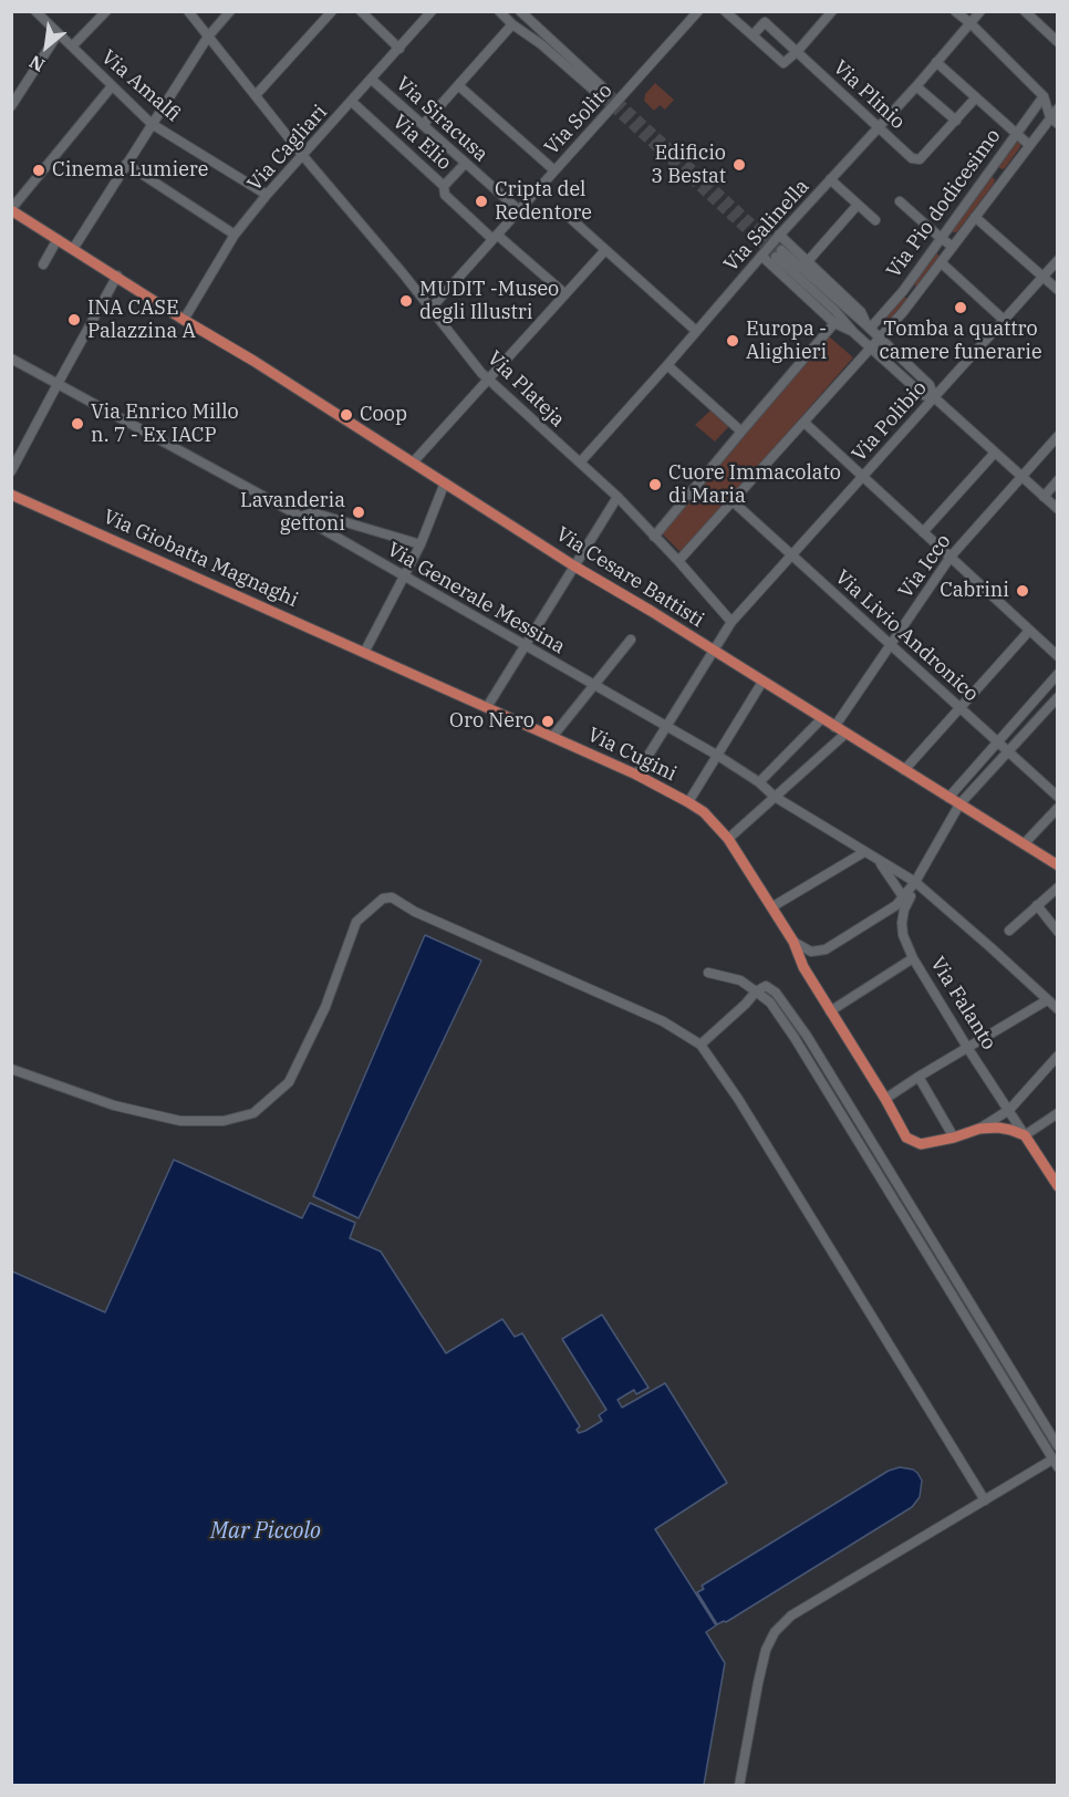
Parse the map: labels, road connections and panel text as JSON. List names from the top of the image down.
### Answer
{
  "streets": {
    "main road": [
      "Via Giobatta Magnaghi",
      "Via Cesare Battisti",
      "Via Cugini",
      "Via Falanto"
    ],
    "street": [
      "Via Amalfi",
      "Via Plinio",
      "Via Siracusa",
      "Via Solìto",
      "Via Elio",
      "Via Cagliari",
      "Via Pio dodicesimo",
      "Via Salinella",
      "Via Plateja",
      "Via Polibio",
      "Via Icco",
      "Via Generale Messina",
      "Via Livio Andronico"
    ]
  },
  "crossings": [
    ["Via Amalfi", "Via Cagliari"],
    ["Via Plinio", "Via Salinella"],
    ["Via Siracusa", "Via Solìto"],
    ["Via Siracusa", "Via Cagliari"],
    ["Via Solìto", "Via Elio"],
    ["Via Solìto", "Via Plateja"],
    ["Via Elio", "Via Cagliari"],
    ["Via Cagliari", "Via Plateja"],
    ["Via Cagliari", "Via Cesare Battisti"],
    ["Via Salinella", "Via Plateja"],
    ["Via Plateja", "Via Polibio"],
    ["Via Polibio", "Via Cesare Battisti"],
    ["Via Polibio", "Via Generale Messina"],
    ["Via Polibio", "Via Livio Andronico"],
    ["Via Polibio", "Via Cugini"],
    ["Via Giobatta Magnaghi", "Via Cugini"],
    ["Via Icco", "Via Cesare Battisti"],
    ["Via Icco", "Via Livio Andronico"]
  ],
  "water": ["Mar Piccolo"],
  "places": [
    "Edificio 3 Bestat",
    "Cinema Lumiere",
    "Cripta del Redentore",
    "MUDIT -Museo degli Illustri",
    "Tomba a quattro camere funerarie",
    "INA CASE Palazzina A",
    "Europa - Alighieri",
    "Coop",
    "Via Enrico Millo n. 7 - Ex IACP",
    "Cuore Immacolato di Maria",
    "Lavanderia gettoni",
    "Cabrini",
    "Oro Nero"
  ],
  "north": "bottom left"
}
